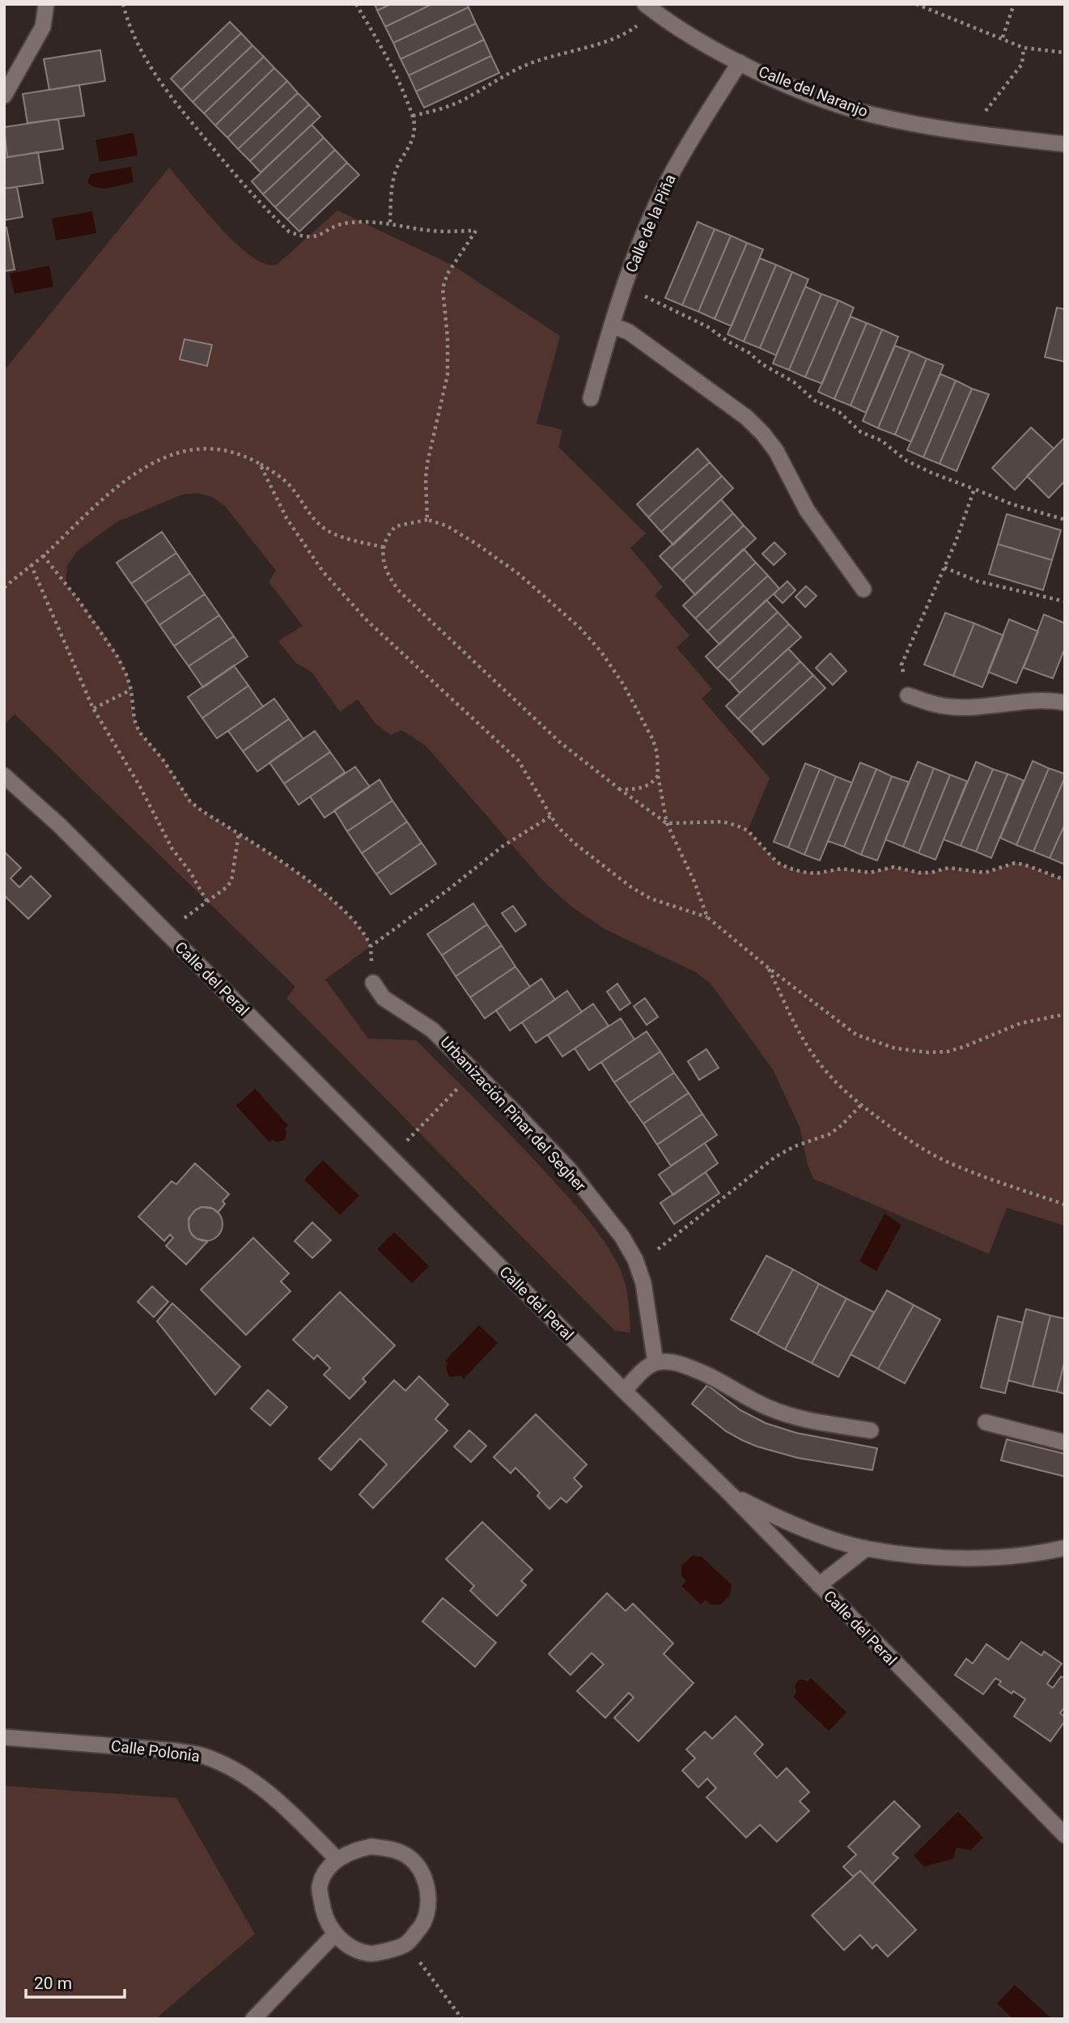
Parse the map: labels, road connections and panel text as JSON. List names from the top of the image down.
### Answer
{
  "streets": {
    "street": [
      "Calle del Naranjo",
      "Calle de la Piña",
      "Calle del Peral",
      "Urbanización Pinar del Segher",
      "Calle Polonia"
    ]
  },
  "crossings": [
    ["Calle del Naranjo", "Calle de la Piña"]
  ],
  "scale_bar": "20 m"
}
